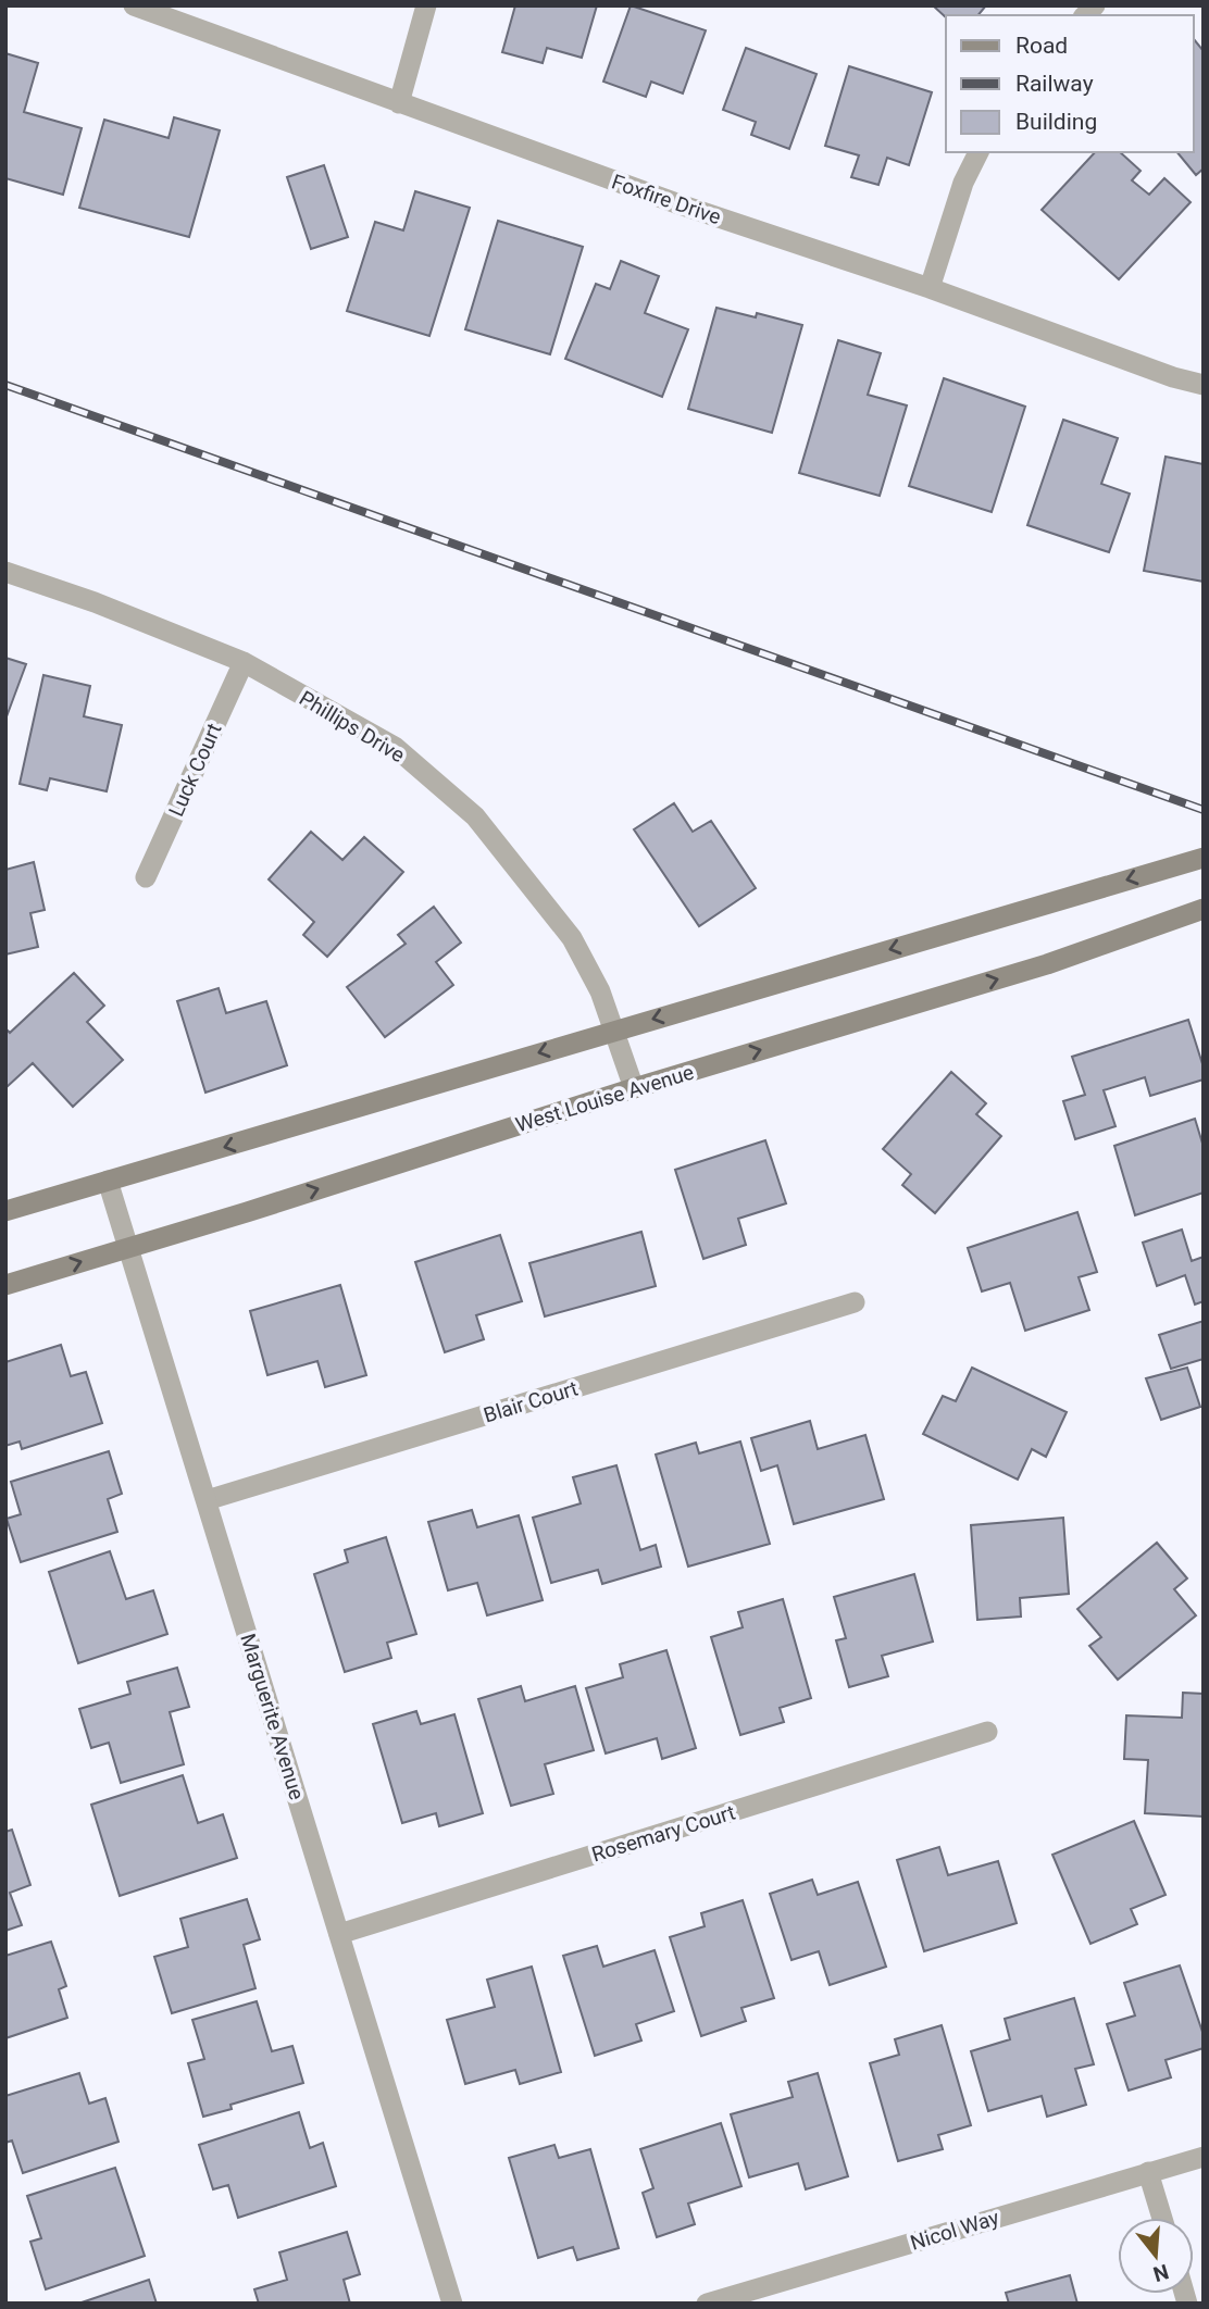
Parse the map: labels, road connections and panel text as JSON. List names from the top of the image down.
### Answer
{
  "streets": {
    "main road": ["West Louise Avenue"],
    "street": [
      "Foxfire Drive",
      "Phillips Drive",
      "Luck Court",
      "Blair Court",
      "Marguerite Avenue",
      "Rosemary Court",
      "Nicol Way"
    ]
  },
  "crossings": [
    ["Phillips Drive", "Luck Court"],
    ["Phillips Drive", "West Louise Avenue"],
    ["West Louise Avenue", "Marguerite Avenue"],
    ["Blair Court", "Marguerite Avenue"],
    ["Marguerite Avenue", "Rosemary Court"]
  ],
  "legend": ["Road", "Railway", "Building"],
  "north": "bottom"
}
